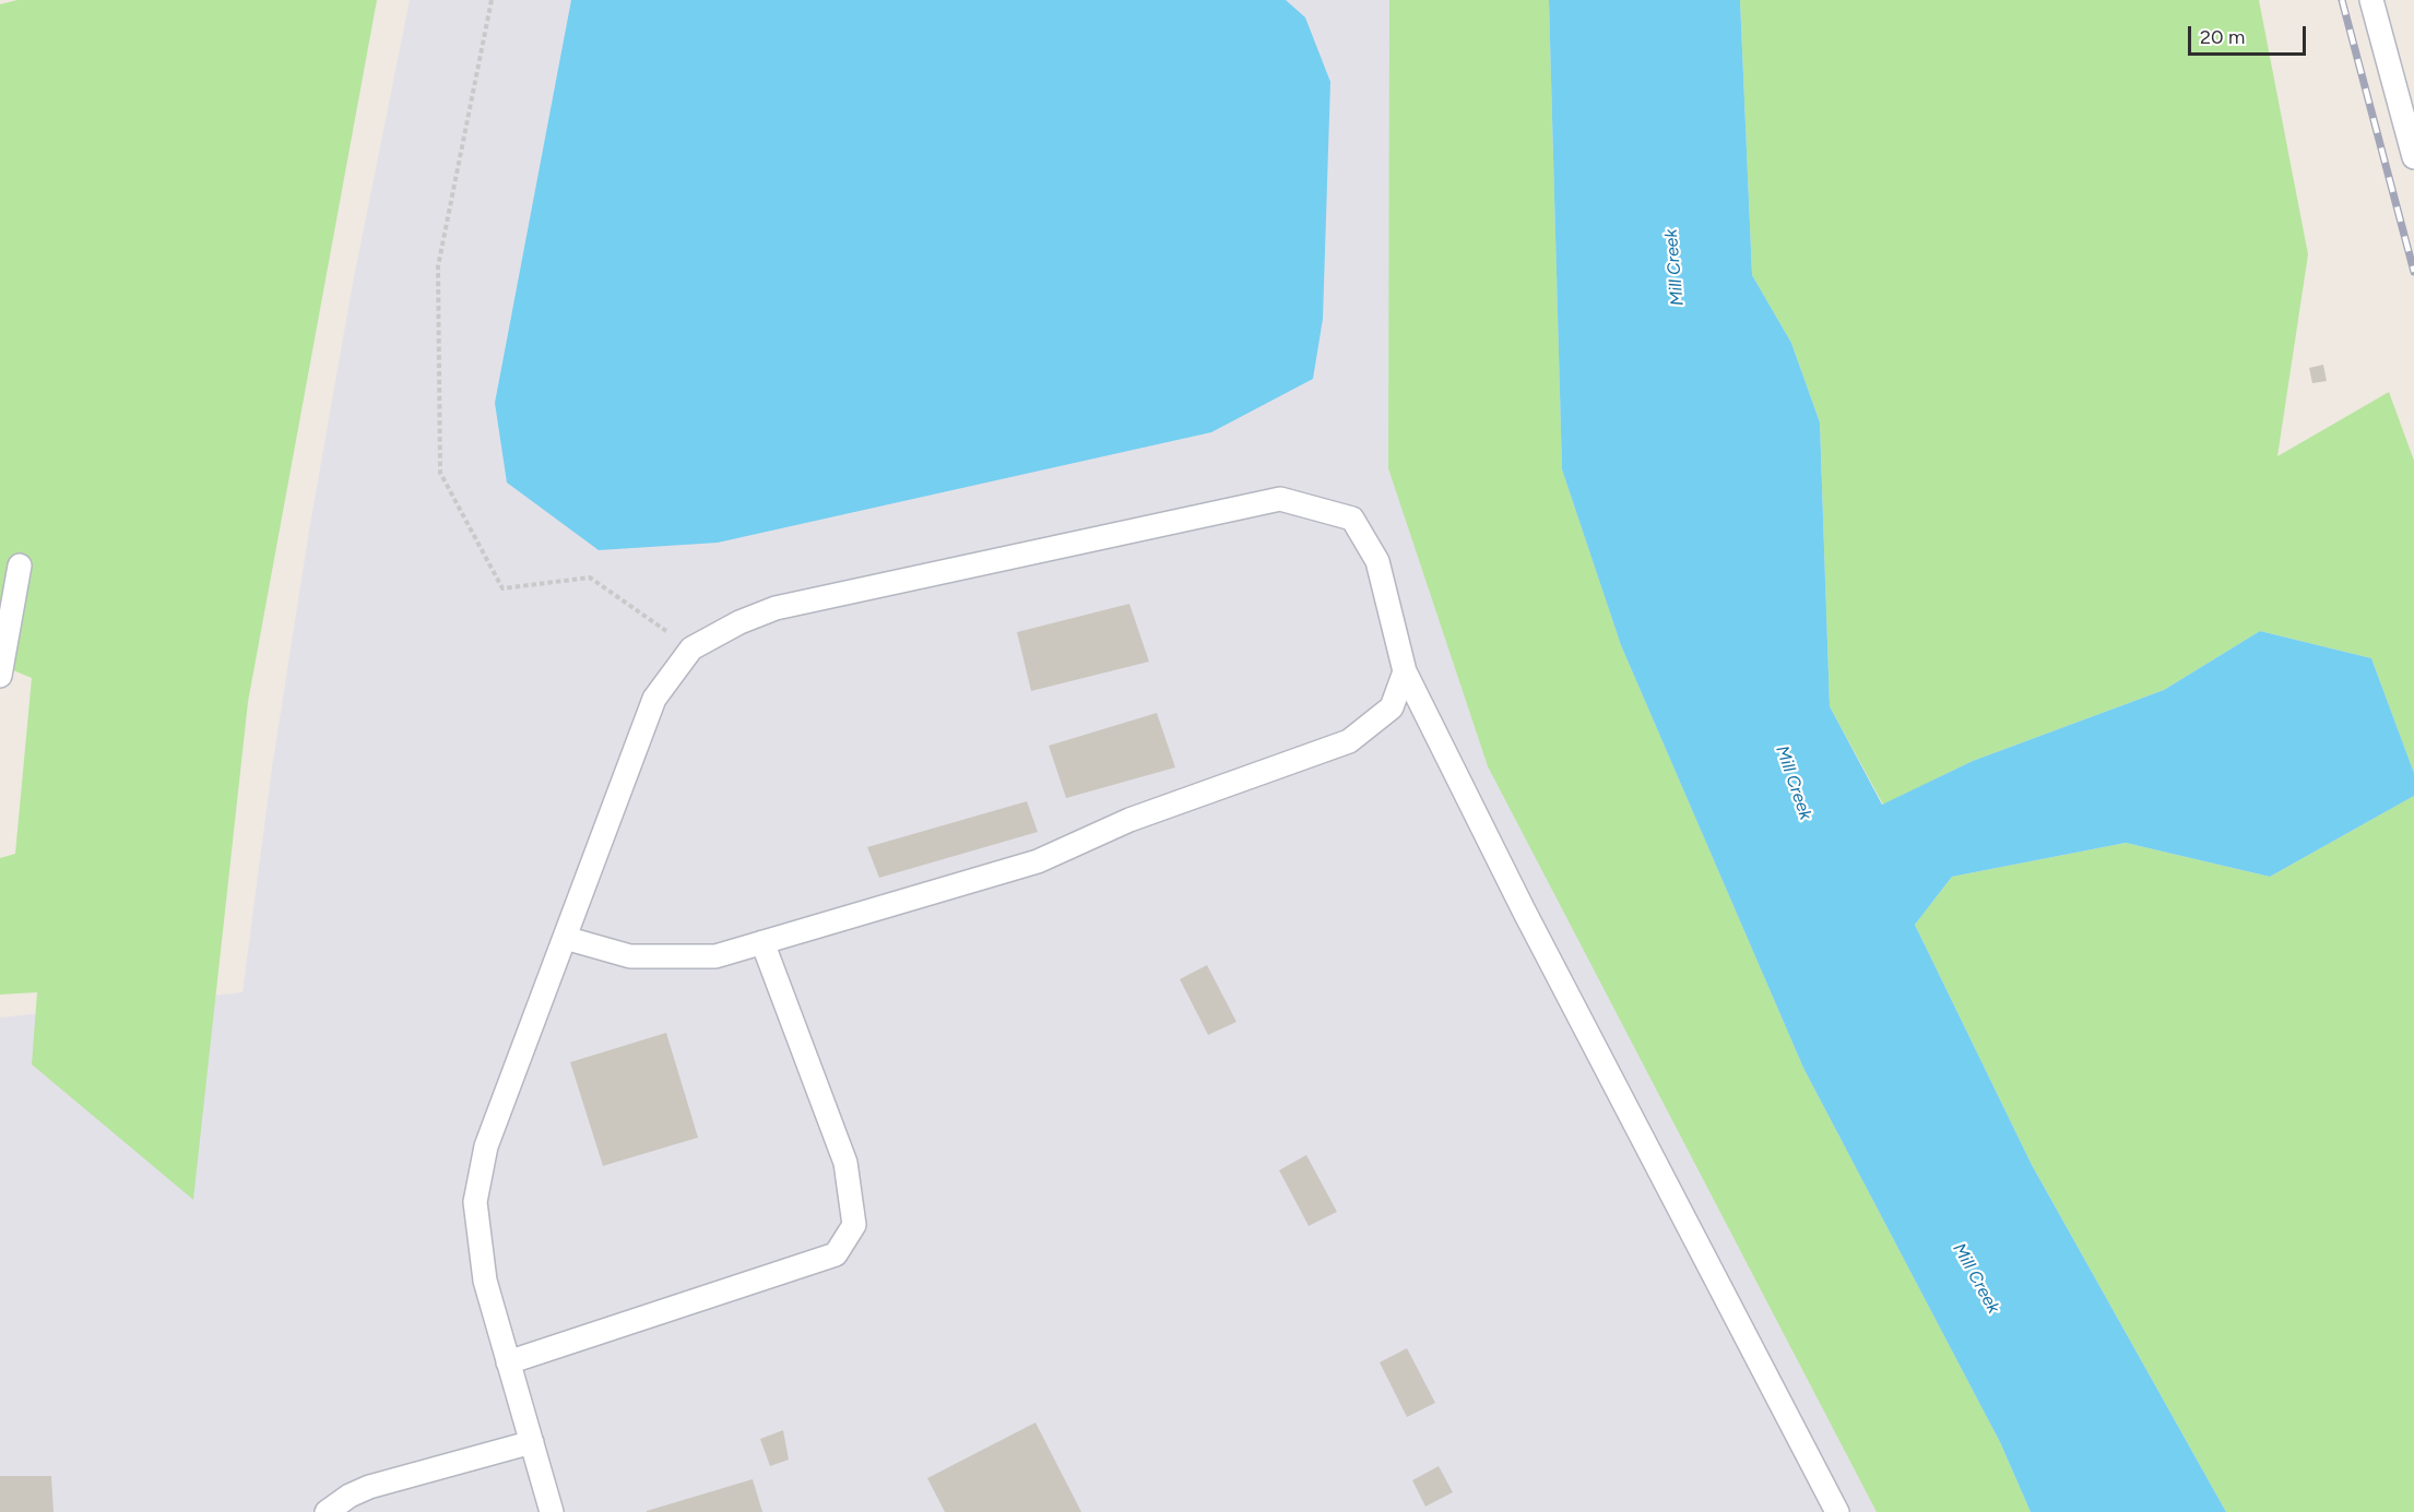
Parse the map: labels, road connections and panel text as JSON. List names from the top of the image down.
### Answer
{
  "water": ["Mill Creek"],
  "scale_bar": "20 m"
}
